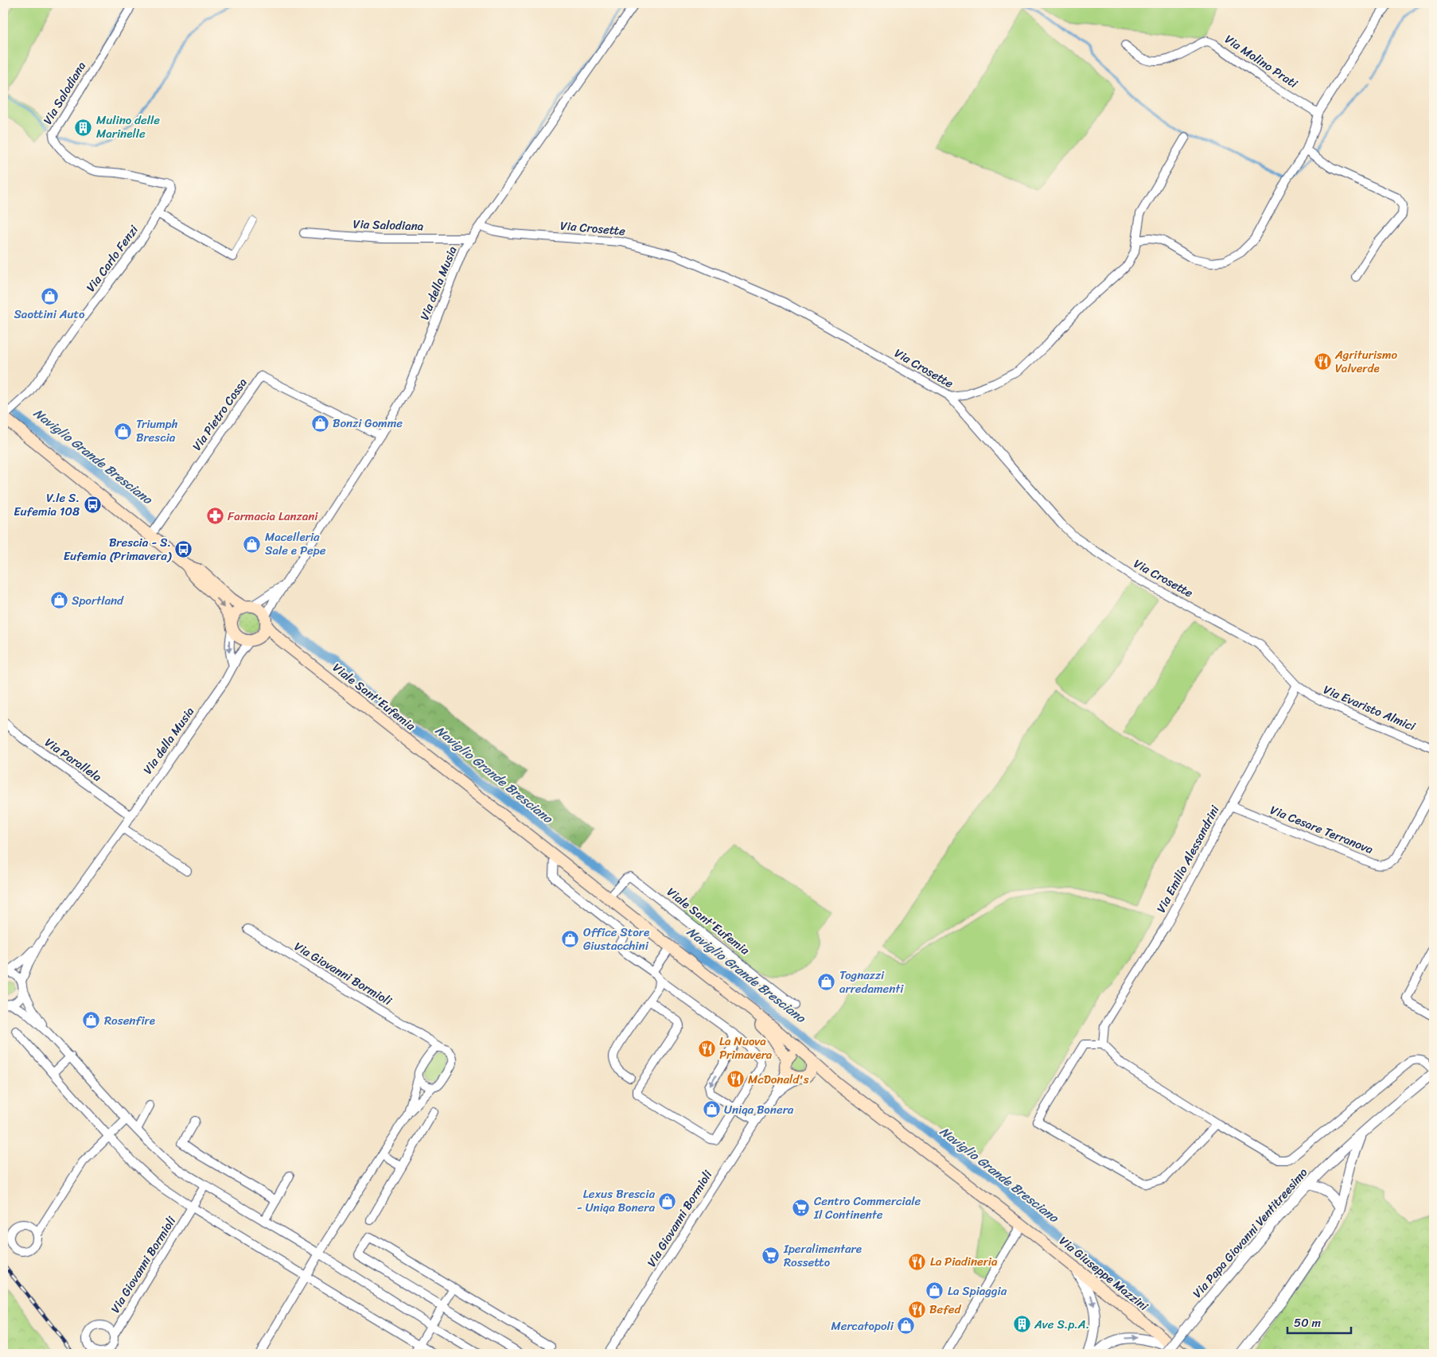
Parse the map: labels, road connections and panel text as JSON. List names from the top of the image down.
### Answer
{
  "streets": {
    "main road": ["Viale Sant'Eufemia", "Via Giuseppe Mazzini"],
    "street": [
      "Via Molino Prati",
      "Via Salodiana",
      "Via Crosette",
      "Via Carlo Fenzi",
      "Via della Musia",
      "Via Pietro Cossa",
      "Via Evaristo Almici",
      "Via Parallela",
      "Via Cesare Terranova",
      "Via Emilio Alessandrini",
      "Via Giovanni Bormioli",
      "Via Papa Giovanni Ventitreesimo"
    ]
  },
  "crossings": [
    ["Via Salodiana", "Via Carlo Fenzi"],
    ["Via Salodiana", "Via della Musia"],
    ["Via Crosette", "Via della Musia"],
    ["Via Crosette", "Via Evaristo Almici"],
    ["Via Crosette", "Via Emilio Alessandrini"],
    ["Via Carlo Fenzi", "Viale Sant'Eufemia"],
    ["Via della Musia", "Via Pietro Cossa"],
    ["Via della Musia", "Viale Sant'Eufemia"],
    ["Via della Musia", "Via Parallela"],
    ["Via Pietro Cossa", "Viale Sant'Eufemia"],
    ["Viale Sant'Eufemia", "Via Giuseppe Mazzini"],
    ["Via Evaristo Almici", "Via Emilio Alessandrini"],
    ["Via Cesare Terranova", "Via Emilio Alessandrini"]
  ],
  "water": ["Naviglio Grande Bresciano"],
  "places": {
    "building": ["Mulino delle Marinelle", "Ave S.p.A."],
    "shop": [
      "Saottini Auto",
      "Bonzi Gomme",
      "Triumph Brescia",
      "Macelleria Sale e Pepe",
      "Sportland",
      "Office Store Giustacchini",
      "Tognazzi arredamenti",
      "Rosenfire",
      "Uniqa Bonera",
      "Lexus Brescia - Uniqa Bonera",
      "La Spiaggia",
      "Mercatopoli"
    ],
    "restaurant": [
      "Agriturismo Valverde",
      "La Nuova Primavera",
      "McDonald's",
      "La Piadineria",
      "Befed"
    ],
    "bus stop": ["V.le S. Eufemia 108", "Brescia - S. Eufemia (Primavera)"],
    "pharmacy": ["Farmacia Lanzani"],
    "supermarket": ["Centro Commerciale Il Continente", "Iperalimentare Rossetto"]
  },
  "scale_bar": "50 m"
}
